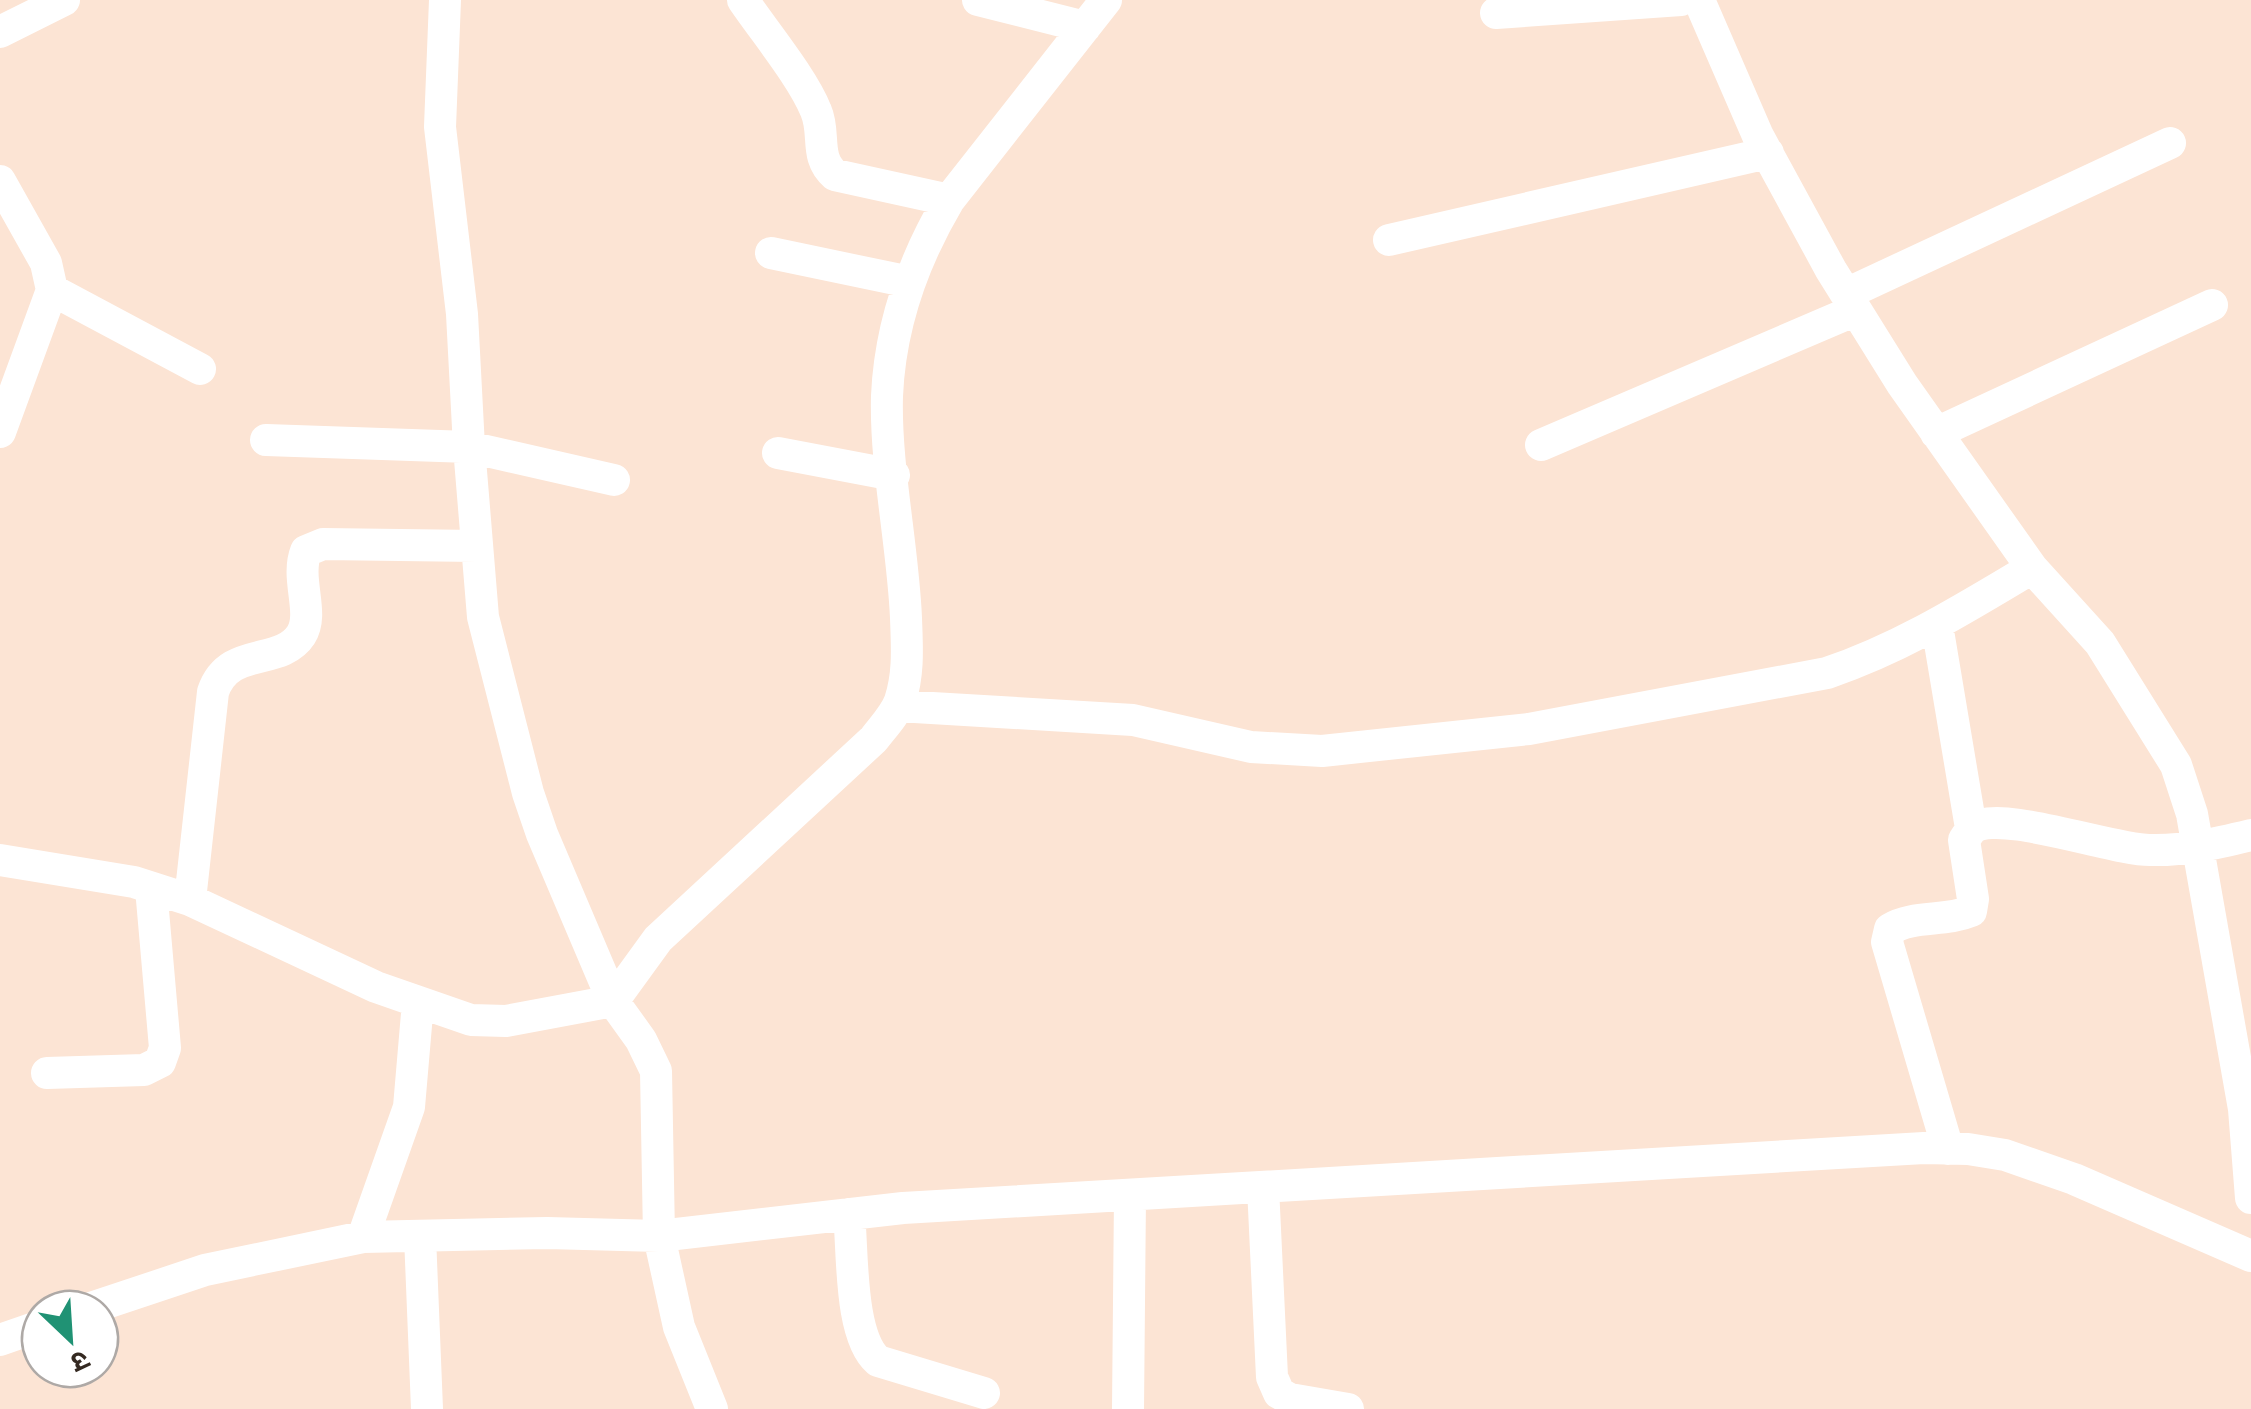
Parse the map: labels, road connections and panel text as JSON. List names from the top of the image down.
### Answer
{
  "north": "bottom right"
}
